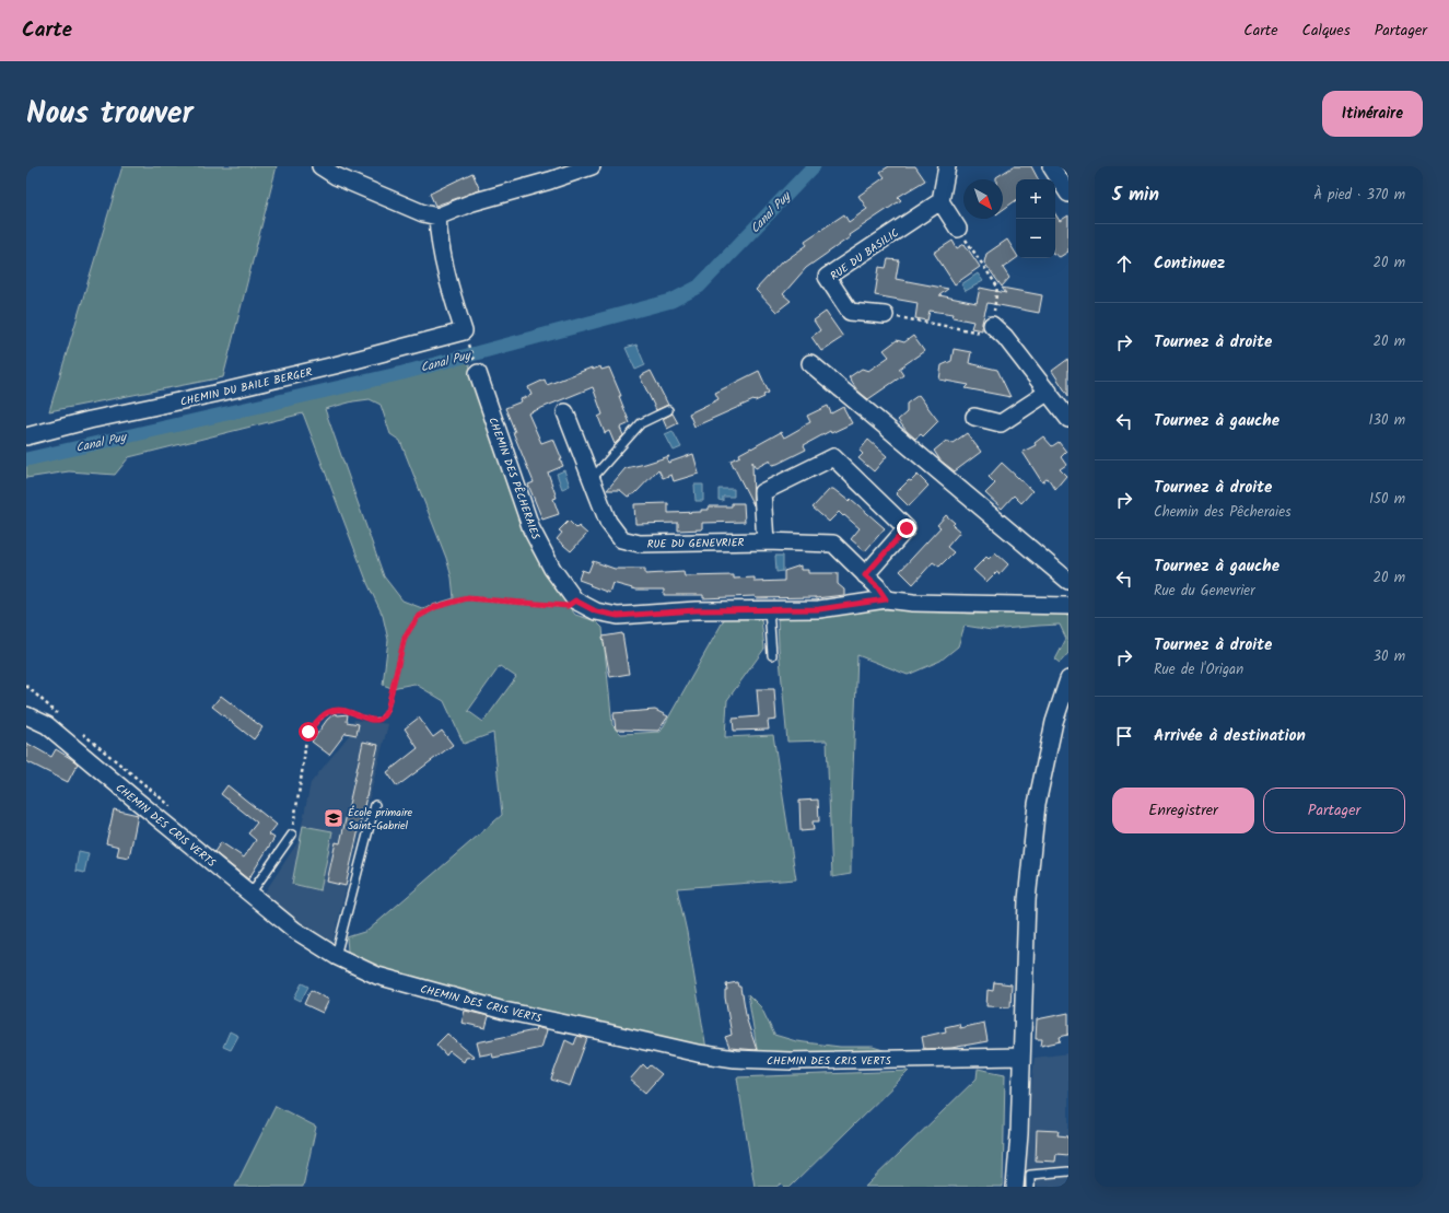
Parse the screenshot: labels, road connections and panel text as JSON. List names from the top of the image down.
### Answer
{
  "streets": {
    "street": [
      "RUE DU BASILIC",
      "CHEMIN DU BAILE BERGER",
      "CHEMIN DES PÊCHERAIES",
      "RUE DU GENEVRIER",
      "CHEMIN DES CRIS VERTS"
    ]
  },
  "crossings": [
    ["CHEMIN DES PÊCHERAIES", "RUE DU GENEVRIER"]
  ],
  "water": ["Canal Puy"],
  "places": {
    "school or university": ["École primaire Saint-Gabriel"]
  },
  "north": "bottom right",
  "page": {
    "header": "Carte",
    "nav": ["Carte", "Calques", "Partager"],
    "title": "Nous trouver",
    "buttons": [
      "Itinéraire",
      ["Enregistrer", "Partager"]
    ],
    "heading": ["5 min", "À pied · 370 m"],
    "map_buttons": ["+", "−"],
    "list": [
      ["Continuez", "20 m"],
      ["Tournez à droite", "20 m"],
      ["Tournez à gauche", "130 m"],
      ["Tournez à droite", "Chemin des Pêcheraies", "150 m"],
      ["Tournez à gauche", "Rue du Genevrier", "20 m"],
      ["Tournez à droite", "Rue de l'Origan", "30 m"],
      "Arrivée à destination"
    ]
  }
}
